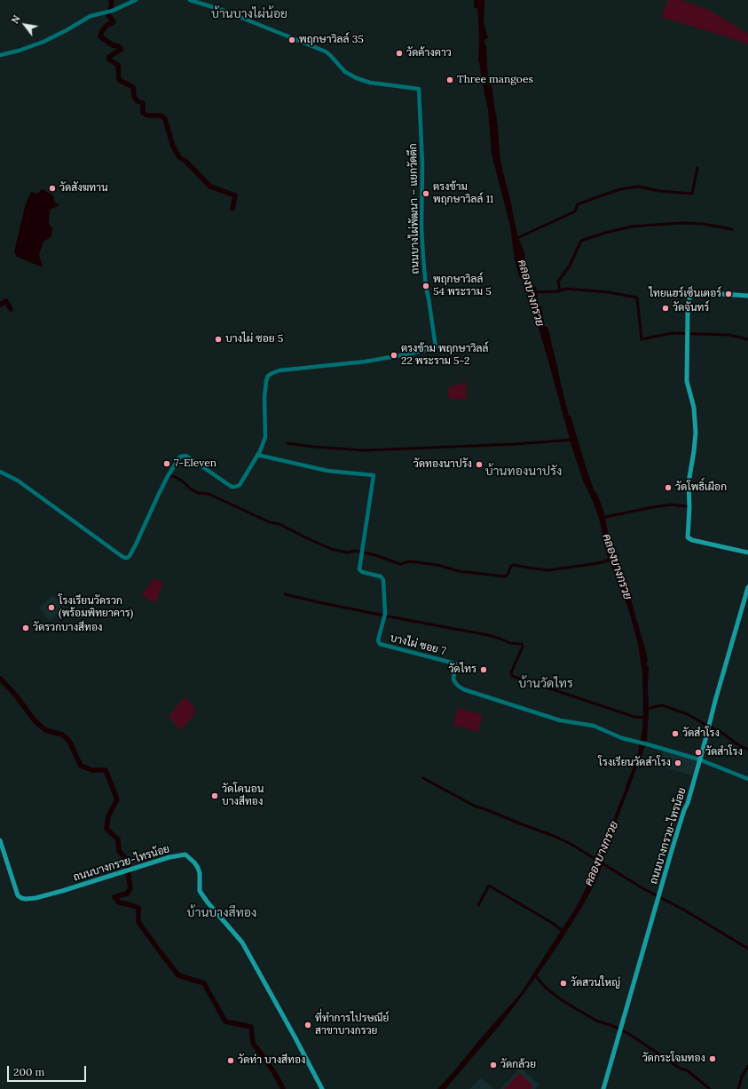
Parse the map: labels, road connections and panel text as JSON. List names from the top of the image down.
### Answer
{
  "streets": {
    "main road": ["ถนนบางกรวย-ไทรน้อย"],
    "street": ["ถนนบางไผ่พัฒนา – แยกวัดตึก", "บางไผ่ ซอย 7"]
  },
  "crossings": [
    ["ถนนบางไผ่พัฒนา – แยกวัดตึก", "บางไผ่ ซอย 7"],
    ["บางไผ่ ซอย 7", "ถนนบางกรวย-ไทรน้อย"]
  ],
  "districts": [
    "บ้านบางไผ่น้อย",
    "บ้านทองนาปรัง",
    "บ้านวัดไทร",
    "บ้านบางสีทอง"
  ],
  "water": ["คลองบางกรวย"],
  "places": [
    "พฤกษาวิลล์ 35",
    "วัดค้างคาว",
    "Three mangoes",
    "วัดสังฆทาน",
    "ตรงข้าม พฤกษาวิลล์ 11",
    "พฤกษาวิลล์ 54 พระราม 5",
    "ไทยแฮร์เซ็นเตอร์",
    "วัดจันทร์",
    "บางไผ่ ซอย 5",
    "ตรงข้าม พฤกษาวิลล์ 22 พระราม 5-2",
    "7-Eleven",
    "วัดทองนาปรัง",
    "วัดโพธิ์เผือก",
    "โรงเรียนวัดรวก (พร้อมพิทยาคาร)",
    "วัดรวกบางสีทอง",
    "วัดไทร",
    "วัดสําโรง",
    "วัดสำโรง",
    "โรงเรียนวัดสำโรง",
    "วัดโคนอน บางสีทอง",
    "วัดสวนใหญ่",
    "ที่ทำการไปรษณีย์ สาขาบางกรวย",
    "วัดกระโจมทอง",
    "วัดท่า บางสีทอง",
    "วัดกล้วย"
  ],
  "scale_bar": "200 m",
  "north": "top left"
}
